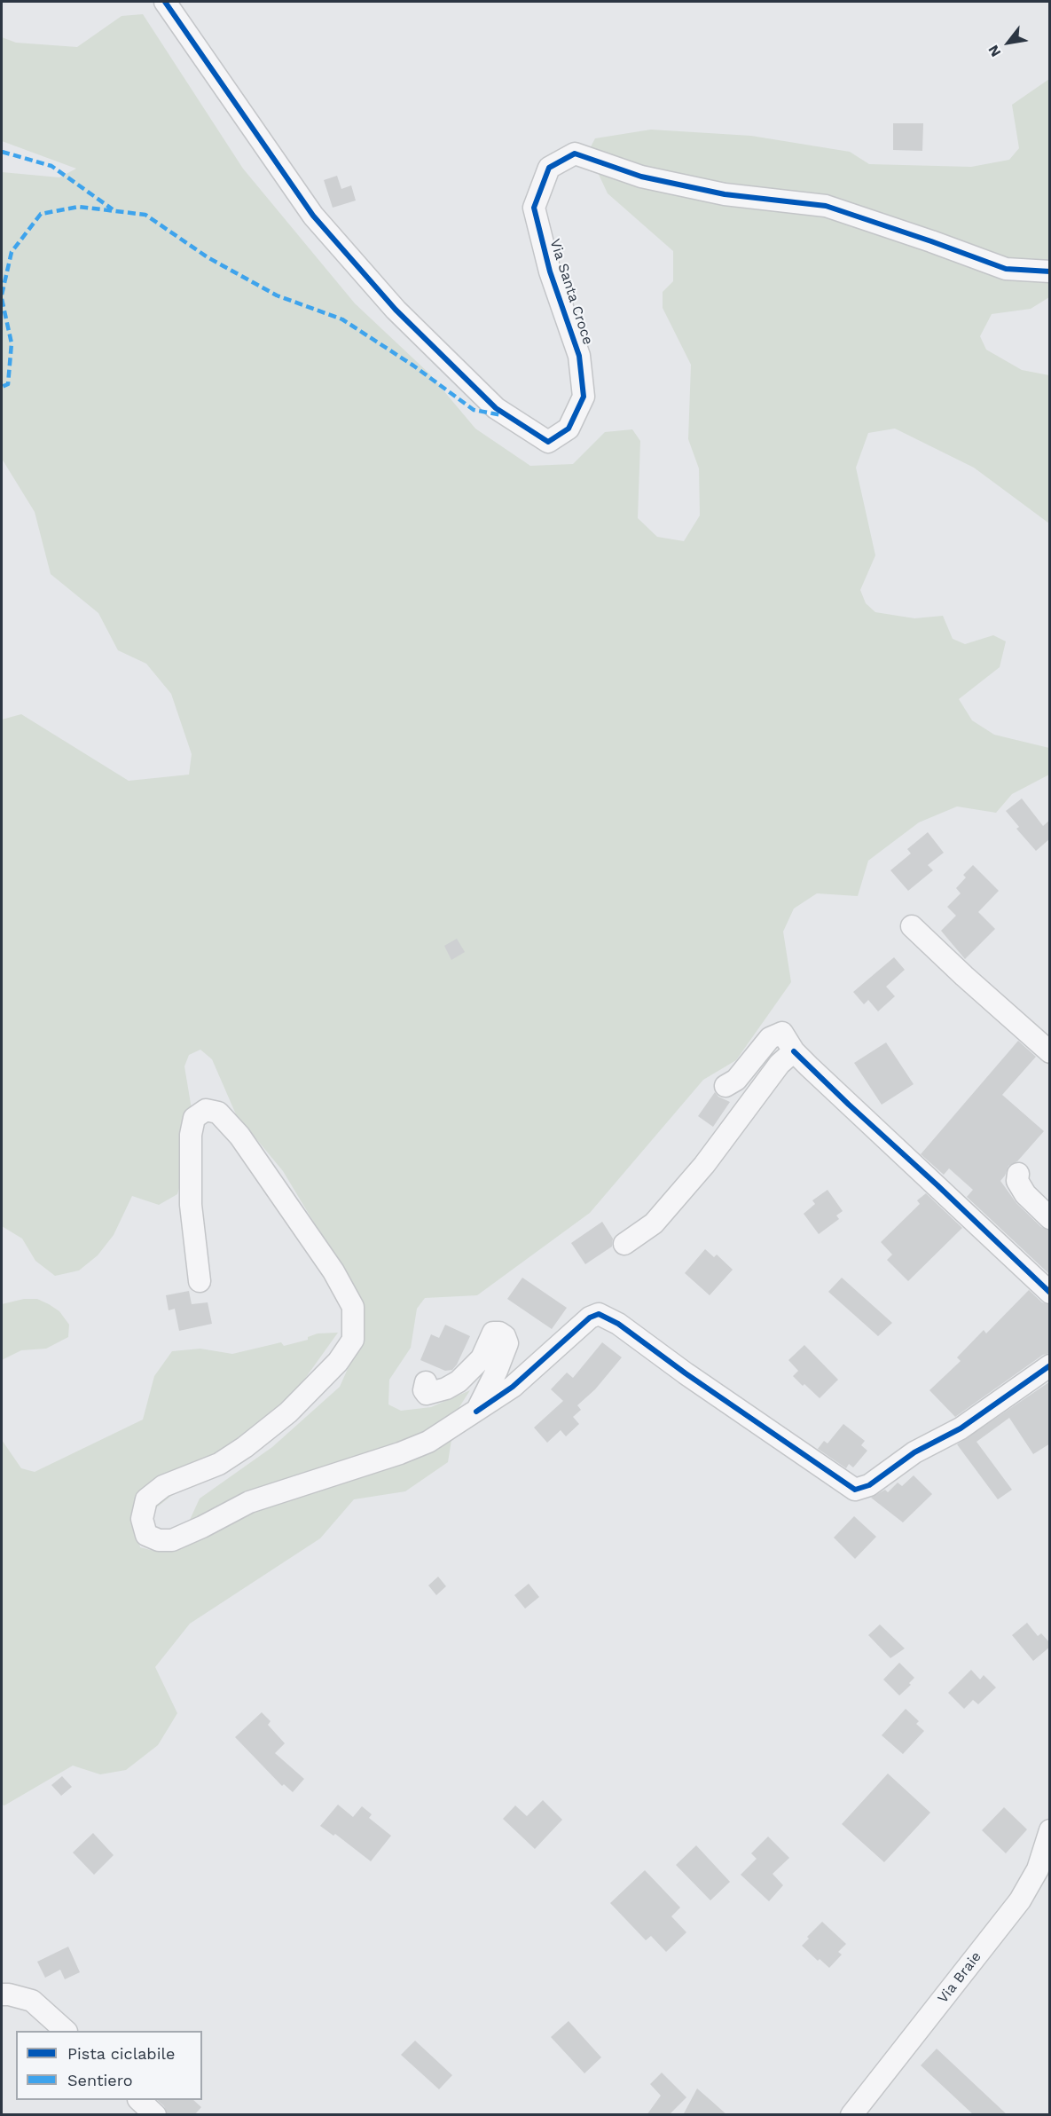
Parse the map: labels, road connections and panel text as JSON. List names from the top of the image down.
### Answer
{
  "streets": {
    "street": ["Via Santa Croce", "Via Braie"]
  },
  "legend": ["Pista ciclabile", "Sentiero"],
  "north": "bottom left"
}
